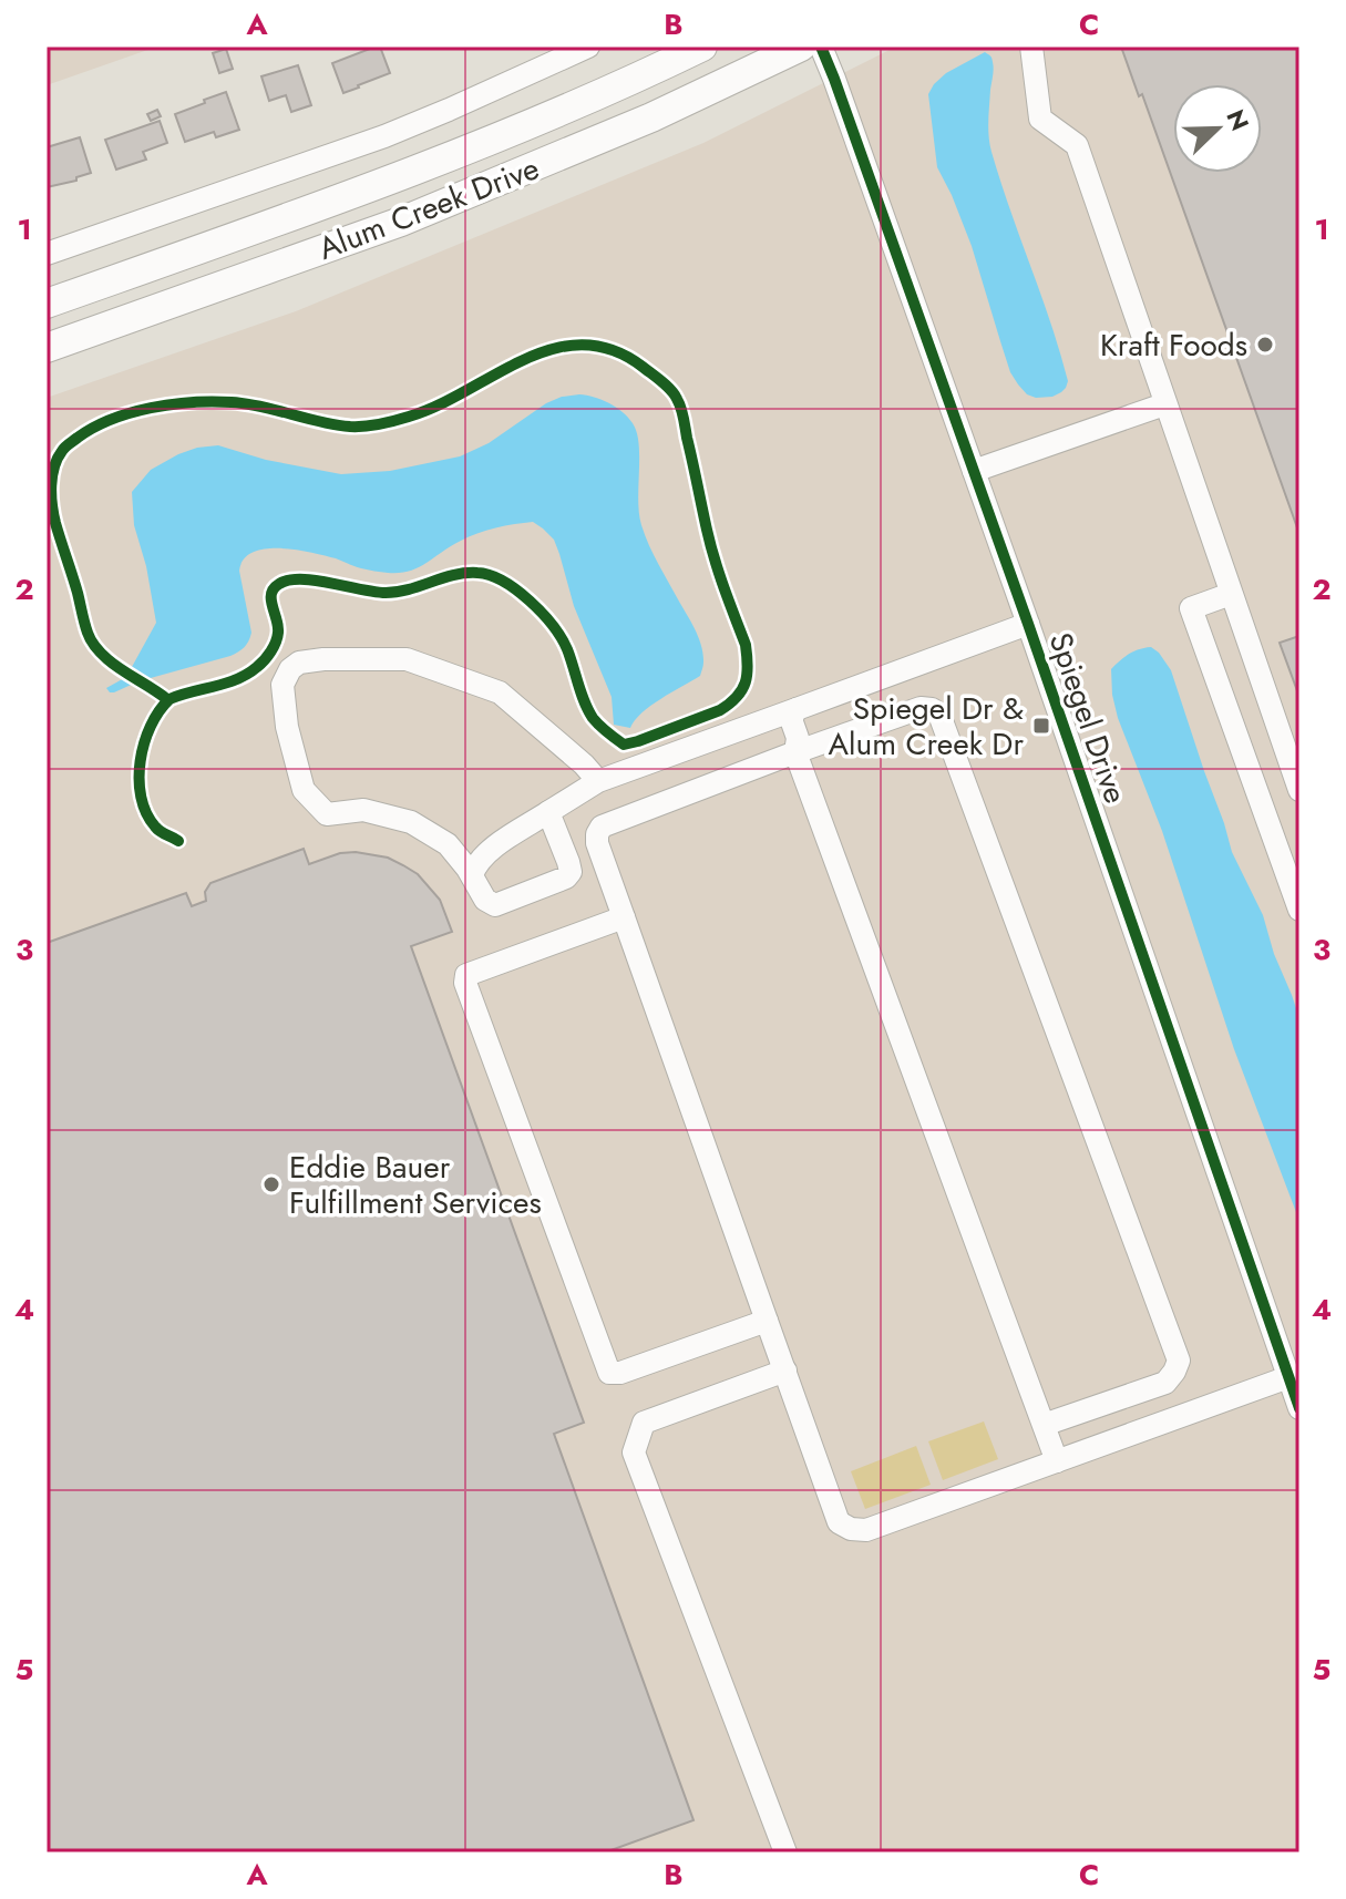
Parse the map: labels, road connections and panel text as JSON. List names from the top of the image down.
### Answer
{
  "streets": {
    "main road": ["Alum Creek Drive"],
    "street": ["Spiegel Drive"]
  },
  "places": {
    "other": ["Kraft Foods", "Eddie Bauer Fulfillment Services"],
    "transit": ["Spiegel Dr & Alum Creek Dr"]
  },
  "north": "top right",
  "grid": {
    "columns": ["A", "B", "C"],
    "rows": [
      "1",
      "2",
      "3",
      "4",
      "5"
    ]
  }
}
